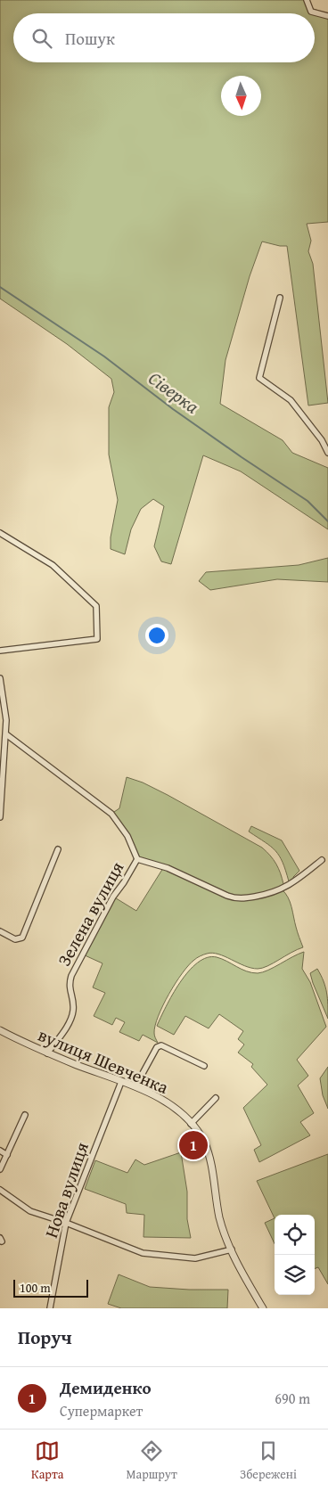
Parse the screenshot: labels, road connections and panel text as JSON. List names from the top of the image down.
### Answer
{
  "streets": {
    "street": ["Зелена вулиця", "вулиця Шевченка", "Нова вулиця"]
  },
  "crossings": [
    ["Зелена вулиця", "вулиця Шевченка"],
    ["вулиця Шевченка", "Нова вулиця"]
  ],
  "water": ["Сіверка"],
  "scale_bar": "100 m",
  "north": "bottom",
  "page": {
    "search": "Пошук",
    "pins": "1",
    "scale": "100 m",
    "heading": "Поруч",
    "list": [
      {
        "mark": "1",
        "name": "Демиденко",
        "note": "Супермаркет",
        "value": "690 m"
      }
    ],
    "nav": ["Карта", "Маршрут", "Збережені"]
  }
}
